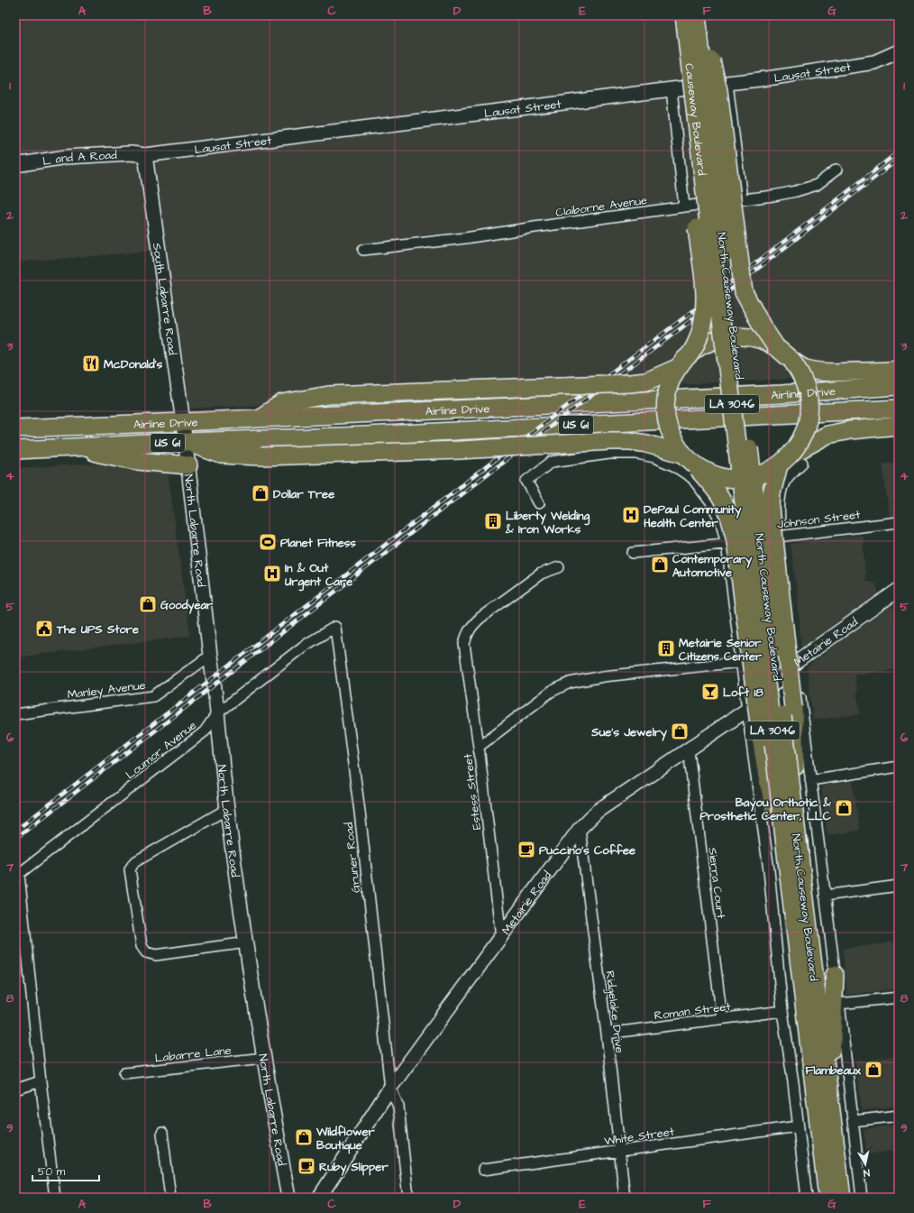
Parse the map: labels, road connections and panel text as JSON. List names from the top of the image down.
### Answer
{
  "streets": {
    "highway": [
      "Causeway Boulevard",
      "North Causeway Boulevard",
      "Airline Drive",
      "LA 3046",
      "US 61"
    ],
    "street": [
      "Lausat Street",
      "L and A Road",
      "Claiborne Avenue",
      "South Labarre Road",
      "Johnson Street",
      "North Labarre Road",
      "Metairie Road",
      "Manley Avenue",
      "Loumor Avenue",
      "Estess Street",
      "Gruner Road",
      "Sierra Court",
      "Roman Street",
      "Ridgelake Drive",
      "Labarre Lane",
      "White Street"
    ]
  },
  "crossings": [
    ["Lausat Street", "L and A Road"],
    ["Lausat Street", "South Labarre Road"],
    ["Causeway Boulevard", "North Causeway Boulevard"],
    ["L and A Road", "South Labarre Road"],
    ["South Labarre Road", "Airline Drive"],
    ["South Labarre Road", "North Labarre Road"],
    ["North Causeway Boulevard", "Johnson Street"],
    ["North Causeway Boulevard", "Metairie Road"],
    ["Airline Drive", "North Labarre Road"],
    ["North Labarre Road", "Manley Avenue"],
    ["North Labarre Road", "Loumor Avenue"],
    ["North Labarre Road", "Labarre Lane"],
    ["Metairie Road", "Estess Street"],
    ["Metairie Road", "Gruner Road"],
    ["Metairie Road", "Sierra Court"],
    ["Metairie Road", "Ridgelake Drive"],
    ["Loumor Avenue", "Gruner Road"],
    ["Sierra Court", "Roman Street"],
    ["Roman Street", "Ridgelake Drive"],
    ["Ridgelake Drive", "White Street"]
  ],
  "places": {
    "restaurant": ["McDonald's"],
    "shop": [
      "Dollar Tree",
      "Contemporary Automotive",
      "Goodyear",
      "Sue's Jewelry",
      "Bayou Orthotic & Prosthetic Center, LLC",
      "Flambeaux",
      "Wildflower Boutique"
    ],
    "hospital": ["DePaul Community Health Center", "In & Out Urgent Care"],
    "building": ["Liberty Welding & Iron Works", "Metairie Senior Citizens Center"],
    "sports": ["Planet Fitness"],
    "public building": ["The UPS Store"],
    "bar": ["Loft 18"],
    "cafe": ["Puccino's Coffee", "Ruby Slipper"]
  },
  "scale_bar": "50 m",
  "north": "bottom",
  "grid": {
    "columns": [
      "A",
      "B",
      "C",
      "D",
      "E",
      "F",
      "G"
    ],
    "rows": [
      "1",
      "2",
      "3",
      "4",
      "5",
      "6",
      "7",
      "8",
      "9"
    ]
  }
}
